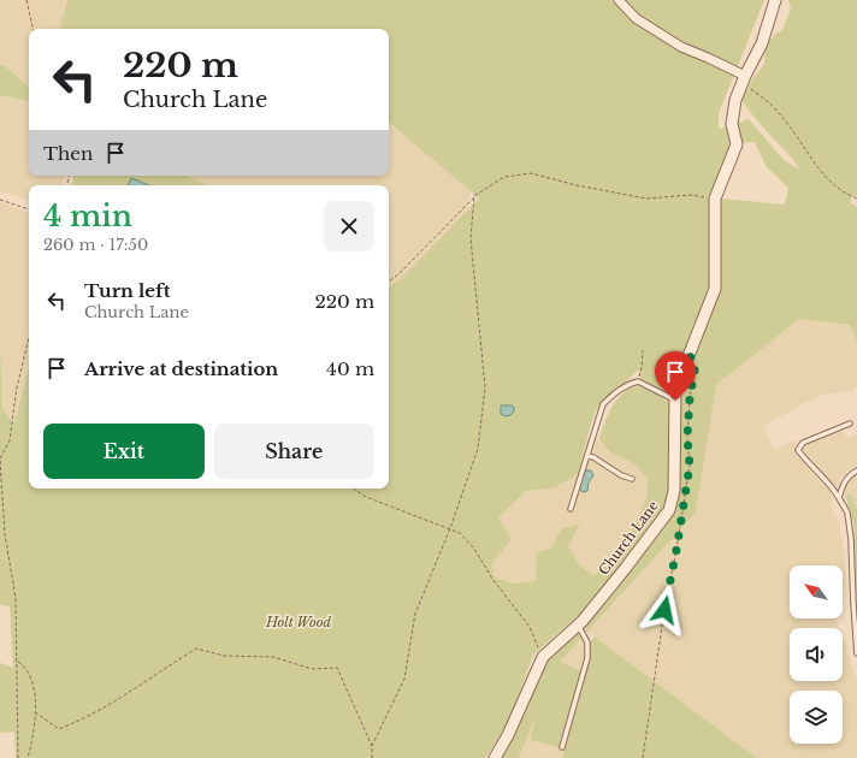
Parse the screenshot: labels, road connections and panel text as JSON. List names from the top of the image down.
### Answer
{
  "streets": {
    "street": ["Church Lane"]
  },
  "parks": ["Holt Wood"],
  "north": "top left",
  "page": {
    "turn": ["220 m", "Church Lane"],
    "then": "Then",
    "heading": ["4 min", "260 m · 17:50"],
    "list": [
      {
        "name": "Turn left",
        "note": "Church Lane",
        "value": "220 m"
      },
      {
        "name": "Arrive at destination",
        "value": "40 m"
      }
    ],
    "buttons": ["Exit", "Share"]
  }
}
